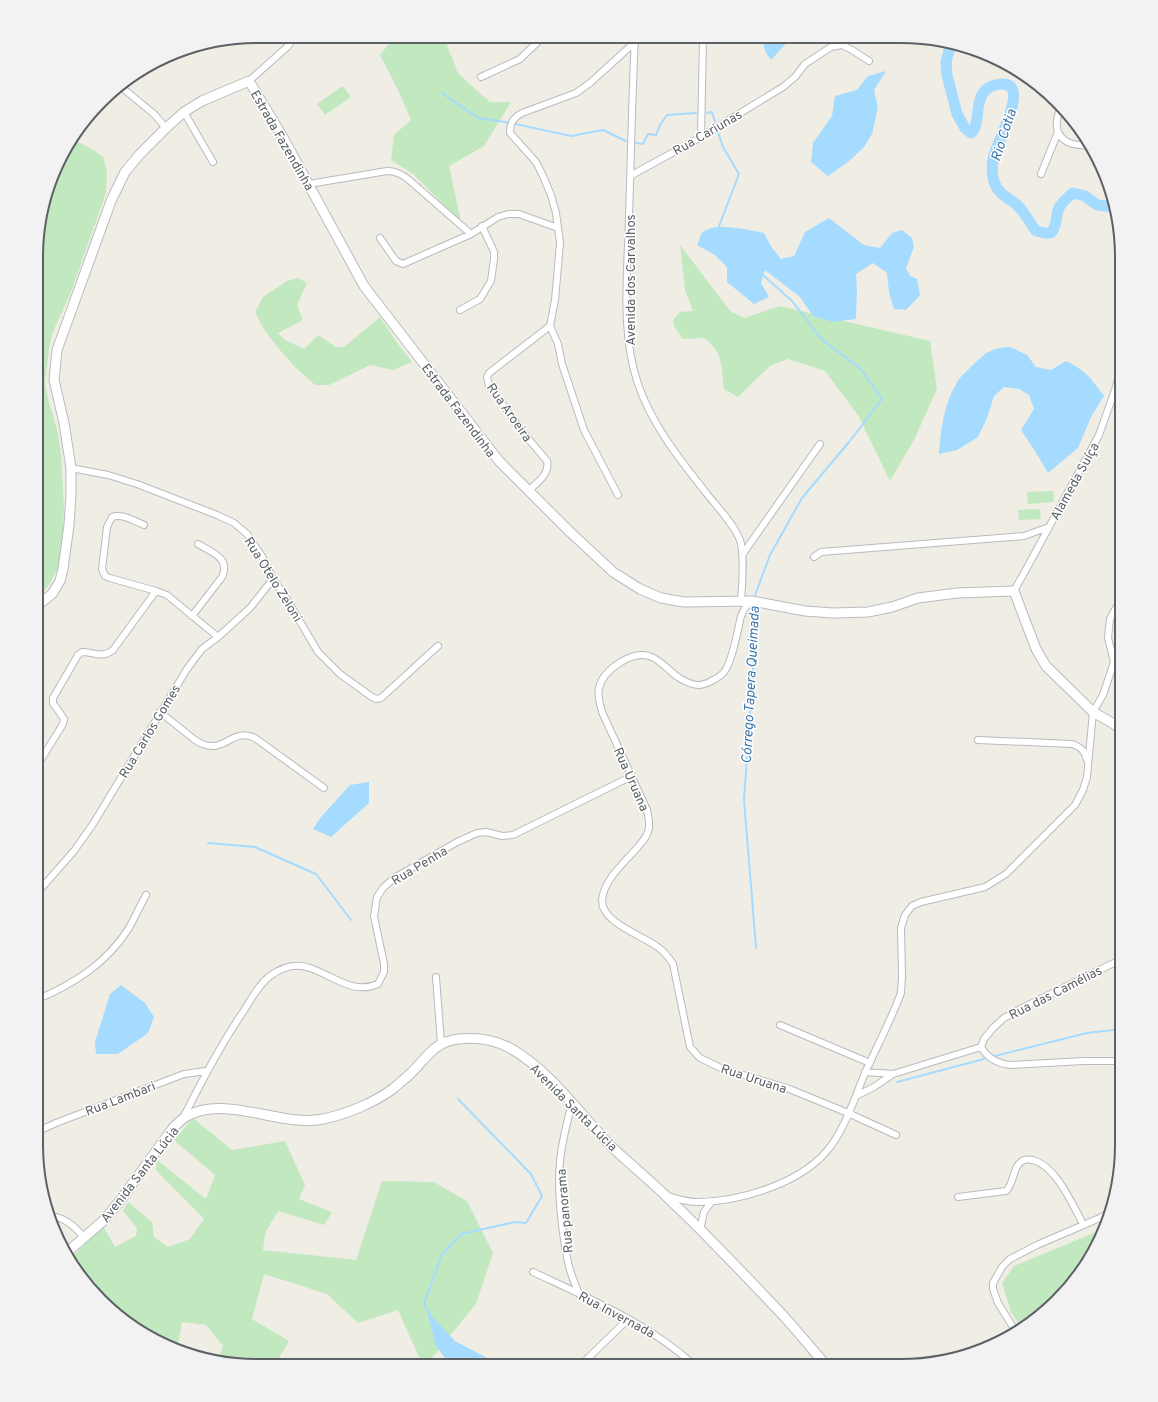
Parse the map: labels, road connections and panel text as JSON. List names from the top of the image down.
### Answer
{
  "streets": {
    "street": [
      "Rua Cariunas",
      "Estrada Fazendinha",
      "Avenida dos Carvalhos",
      "Rua Aroeira",
      "Alameda Suíça",
      "Rua Otelo Zeloni",
      "Rua Carlos Gomes",
      "Rua Uruana",
      "Rua Penha",
      "Rua das Camélias",
      "Rua Lambari",
      "Avenida Santa Lúcia",
      "Rua panorama",
      "Rua Invernada"
    ]
  },
  "crossings": [
    ["Rua Cariunas", "Avenida dos Carvalhos"],
    ["Estrada Fazendinha", "Avenida dos Carvalhos"],
    ["Estrada Fazendinha", "Rua Aroeira"],
    ["Estrada Fazendinha", "Rua Otelo Zeloni"],
    ["Rua Otelo Zeloni", "Rua Carlos Gomes"],
    ["Rua Uruana", "Rua Penha"],
    ["Rua Penha", "Rua Lambari"],
    ["Rua Penha", "Avenida Santa Lúcia"],
    ["Avenida Santa Lúcia", "Rua panorama"],
    ["Rua panorama", "Rua Invernada"]
  ],
  "water": ["Rio Cotia", "Córrego Tapera Queimada"]
}
